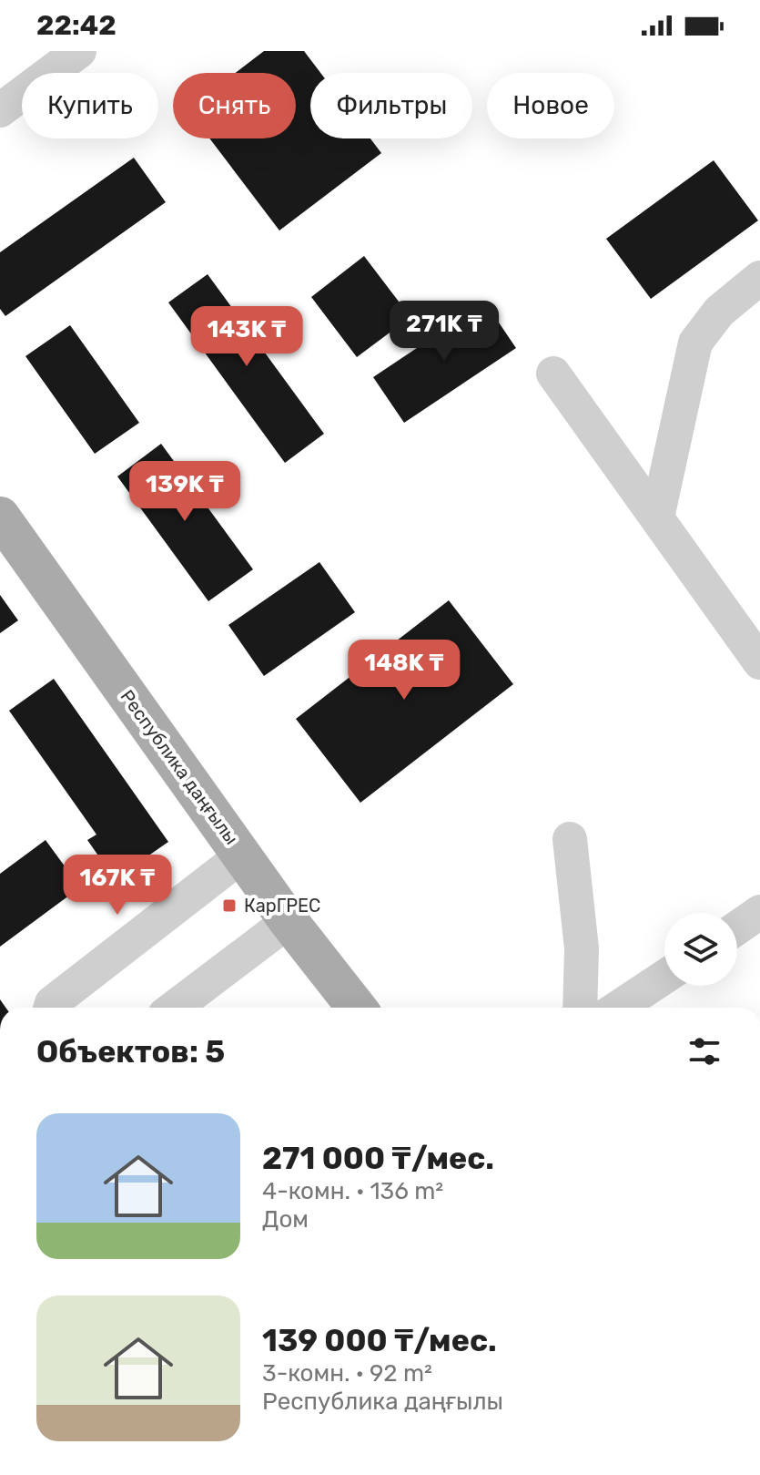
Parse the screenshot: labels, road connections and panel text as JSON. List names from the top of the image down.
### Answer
{
  "streets": {
    "main road": ["Республика даңғылы"]
  },
  "places": {
    "transit": ["КарГРЕС"]
  },
  "page": {
    "status": "22:42",
    "chip": [
      "Купить",
      "Снять",
      "Фильтры",
      "Новое"
    ],
    "price": [
      "271K ₸",
      "143K ₸",
      "139K ₸",
      "148K ₸",
      "167K ₸"
    ],
    "heading": "Объектов: 5",
    "list": [
      {
        "name": "271 000 ₸/мес.",
        "note": "4-комн. · 136 m² · Дом"
      },
      {
        "name": "139 000 ₸/мес.",
        "note": "3-комн. · 92 m² · Республика даңғылы"
      }
    ]
  }
}
